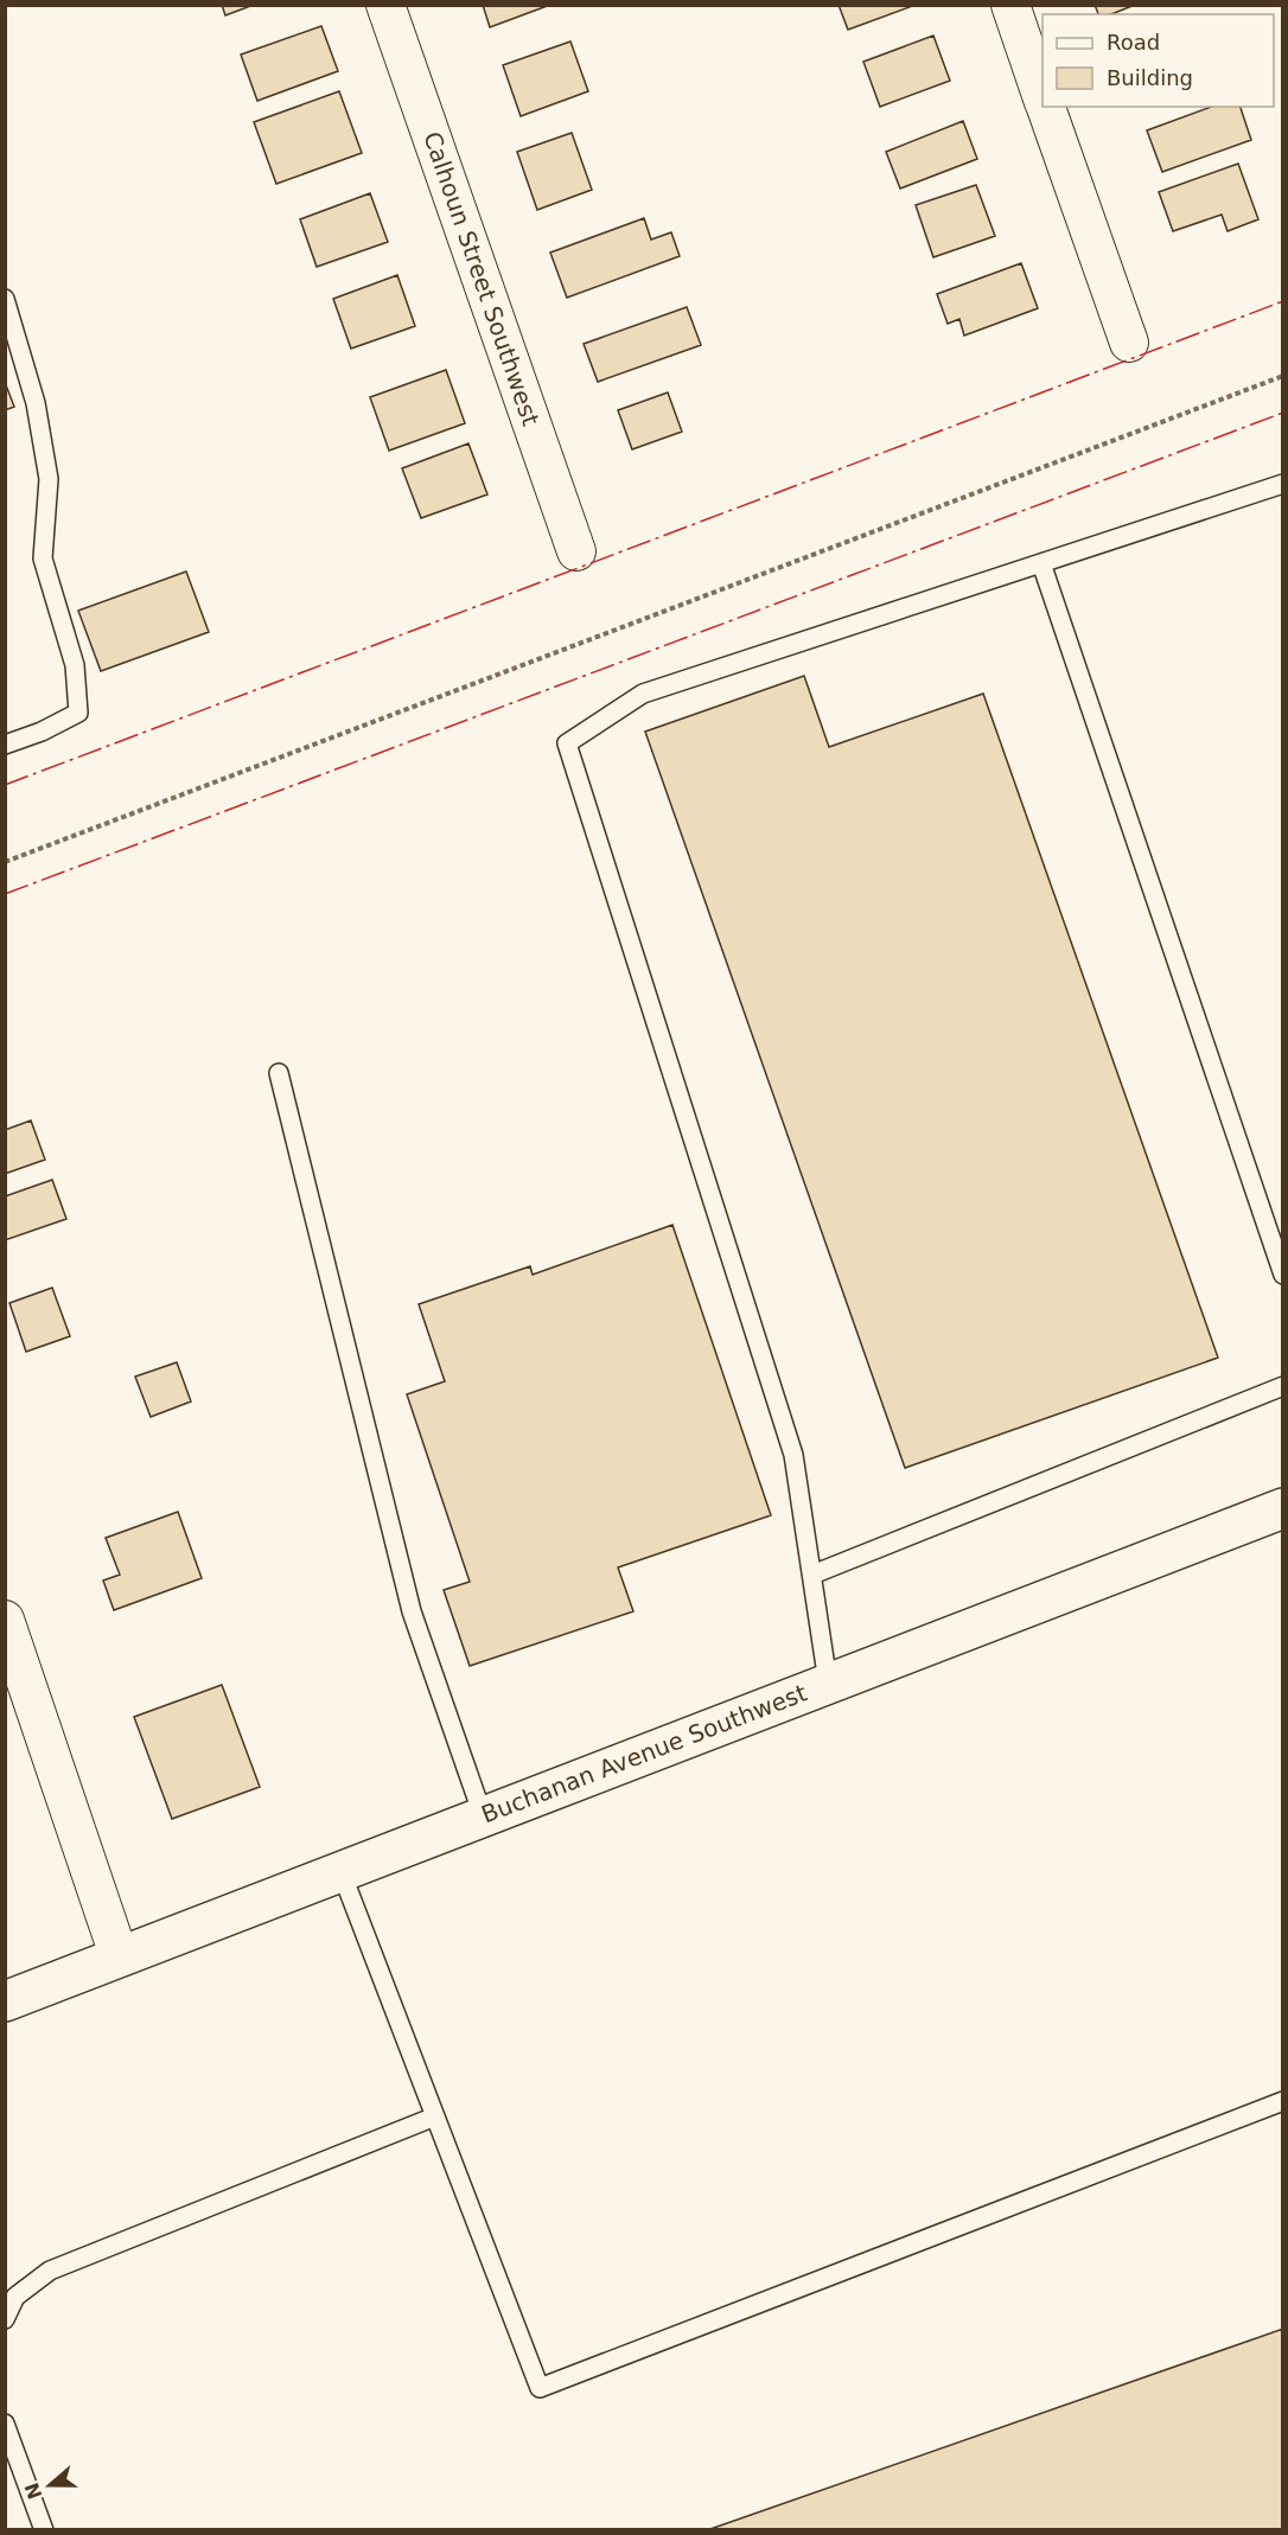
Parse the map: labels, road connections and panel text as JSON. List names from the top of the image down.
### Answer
{
  "streets": {
    "street": ["Calhoun Street Southwest", "Buchanan Avenue Southwest"]
  },
  "legend": ["Road", "Building"],
  "north": "left"
}
